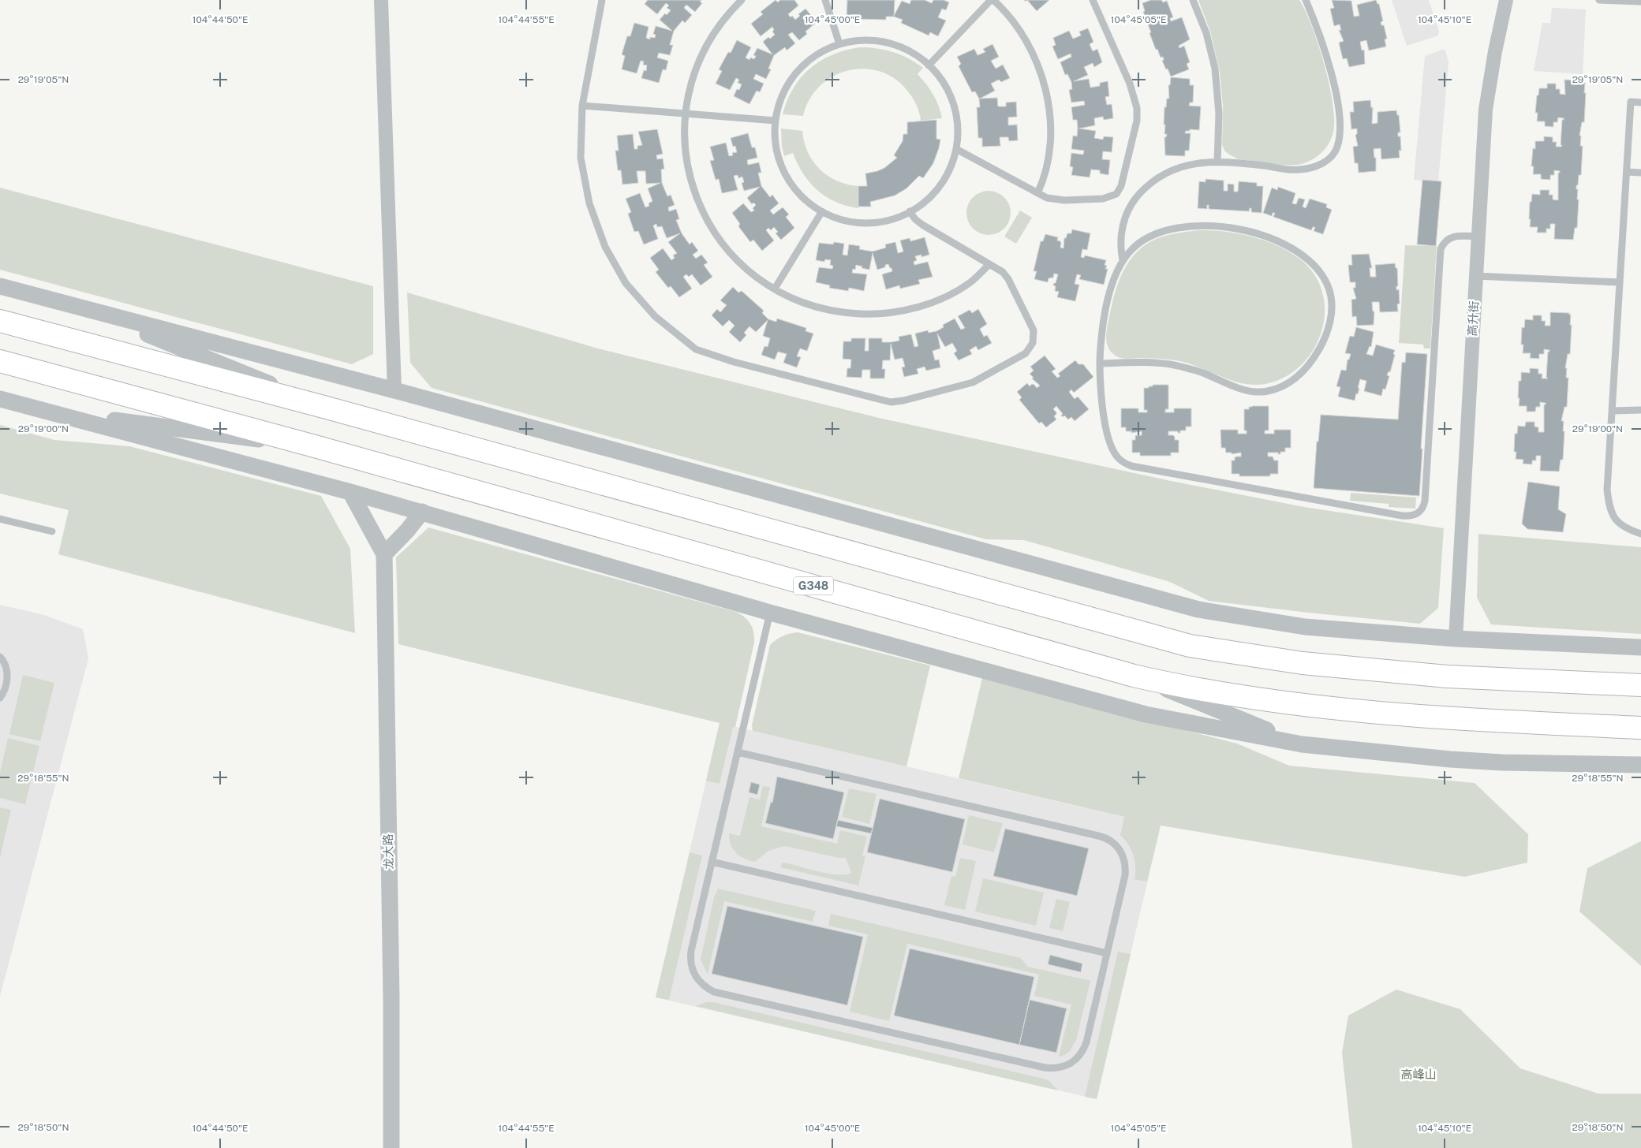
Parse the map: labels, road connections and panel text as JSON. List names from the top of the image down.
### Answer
{
  "streets": {
    "highway": ["G348"],
    "street": ["高升街", "龙大路"]
  },
  "parks": ["高峰山"],
  "coordinates": [
    "104°44'50\"E",
    "104°44'55\"E",
    "104°45'00\"E",
    "104°45'05\"E",
    "104°45'10\"E",
    "29°19'05\"N",
    "29°19'00\"N",
    "29°18'55\"N",
    "29°18'50\"N"
  ]
}
